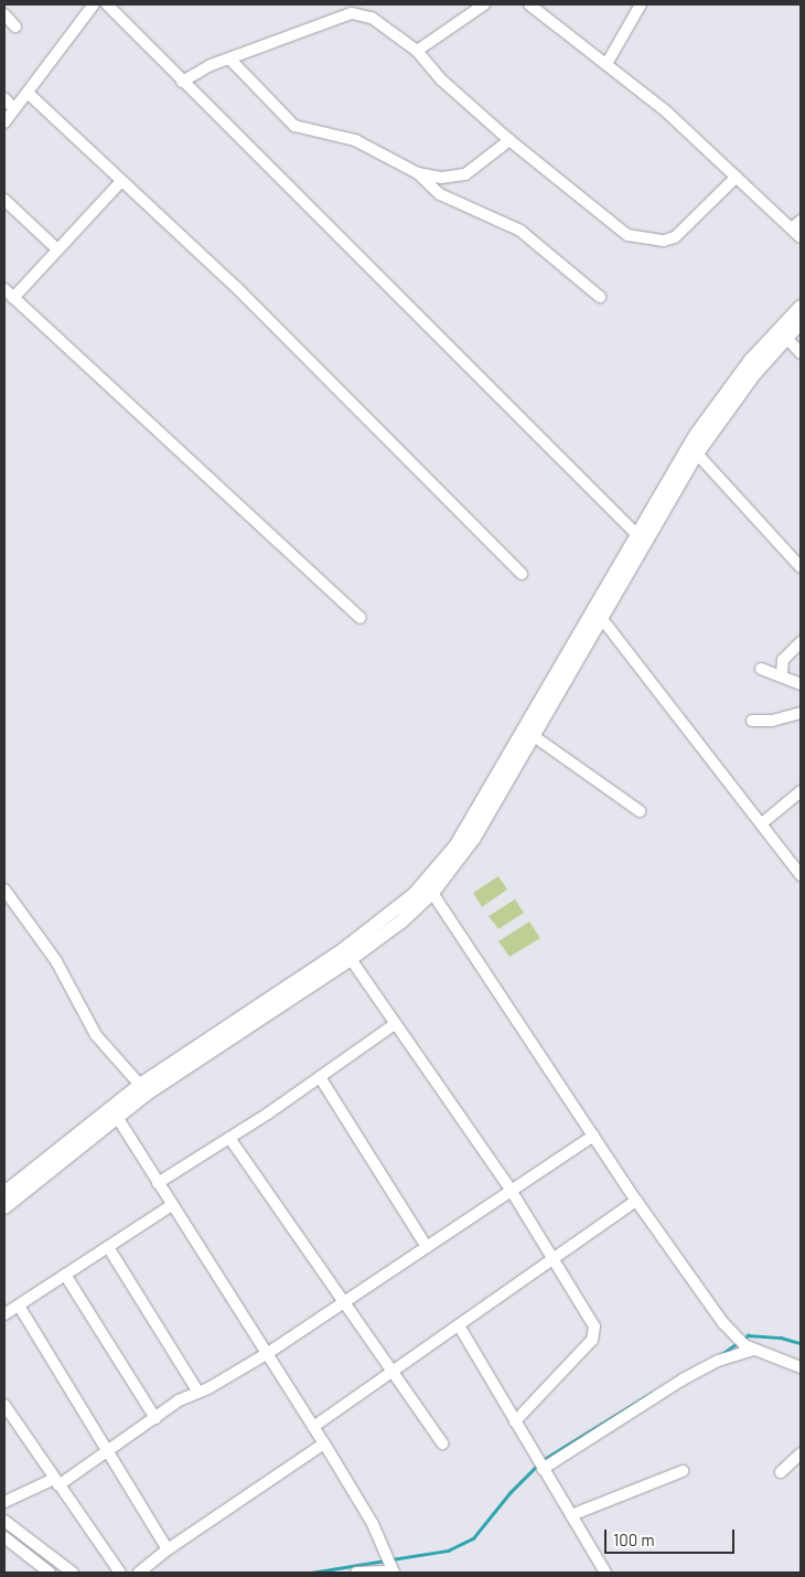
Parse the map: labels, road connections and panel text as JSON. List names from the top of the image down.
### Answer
{
  "scale_bar": "100 m"
}
